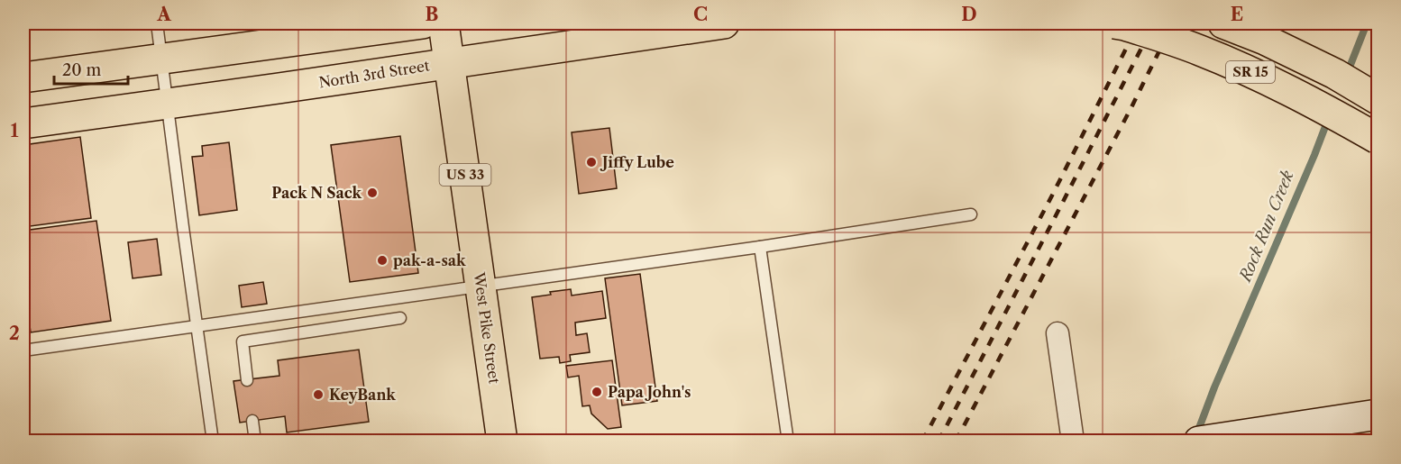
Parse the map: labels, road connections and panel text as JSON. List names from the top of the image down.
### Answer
{
  "streets": {
    "main road": [
      "SR 15",
      "North 3rd Street",
      "US 33",
      "West Pike Street"
    ]
  },
  "crossings": [
    ["North 3rd Street", "West Pike Street"]
  ],
  "water": ["Rock Run Creek"],
  "places": [
    "Jiffy Lube",
    "Pack N Sack",
    "pak-a-sak",
    "Papa John's",
    "KeyBank"
  ],
  "scale_bar": "20 m",
  "grid": {
    "columns": [
      "A",
      "B",
      "C",
      "D",
      "E"
    ],
    "rows": ["1", "2"]
  }
}
